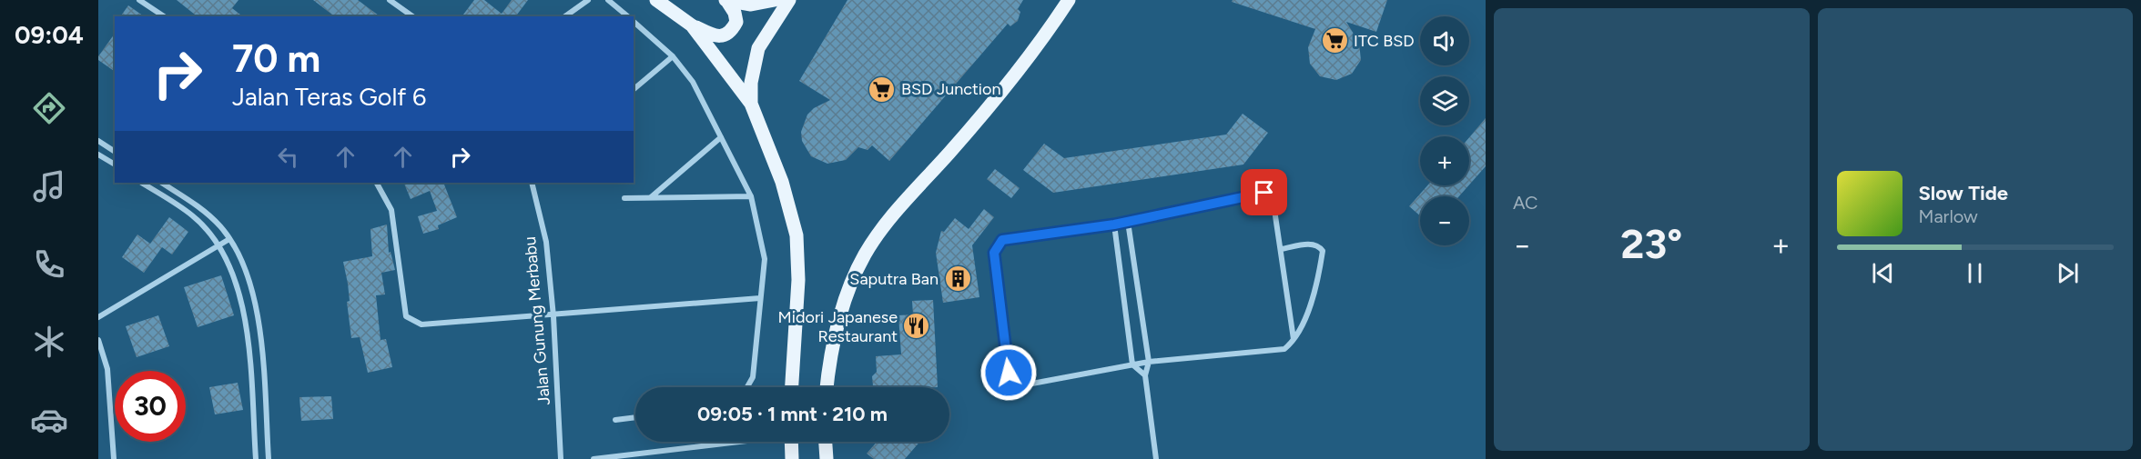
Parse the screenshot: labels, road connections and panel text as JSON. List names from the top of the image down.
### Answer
{
  "streets": {
    "street": ["Jalan Gunung Merbabu"]
  },
  "places": {
    "supermarket": ["ITC BSD", "BSD Junction"],
    "building": ["Saputra Ban"],
    "restaurant": ["Midori Japanese Restaurant"]
  },
  "page": {
    "tabs": "09:04",
    "tile": "AC",
    "map_buttons": ["+", "−"],
    "turn": ["70 m", "Jalan Teras Golf 6"],
    "song": ["Slow Tide", "Marlow"],
    "heat": ["−", "23°", "+"],
    "limit": "30",
    "trip": "09:05 · 1 mnt · 210 m"
  }
}
